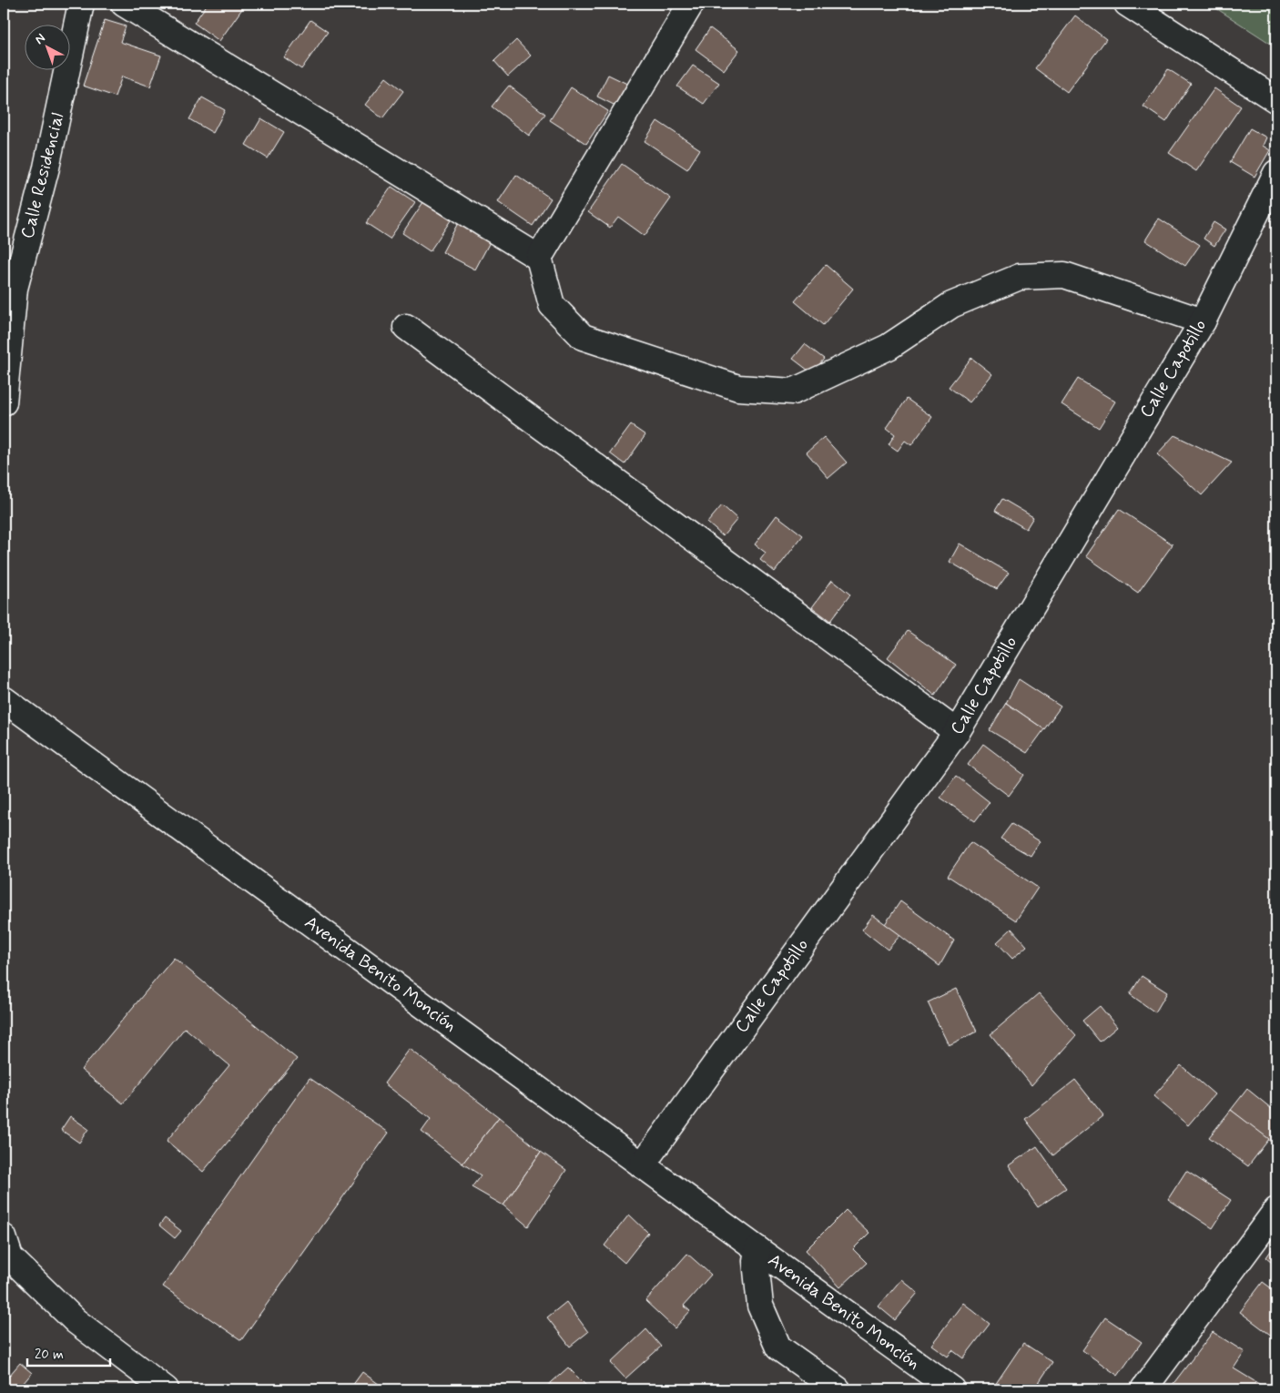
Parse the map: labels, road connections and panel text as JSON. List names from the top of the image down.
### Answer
{
  "streets": {
    "street": ["Calle Residencial", "Calle Capotillo", "Avenida Benito Monción"]
  },
  "crossings": [
    ["Calle Capotillo", "Avenida Benito Monción"]
  ],
  "scale_bar": "20 m",
  "north": "top left"
}
